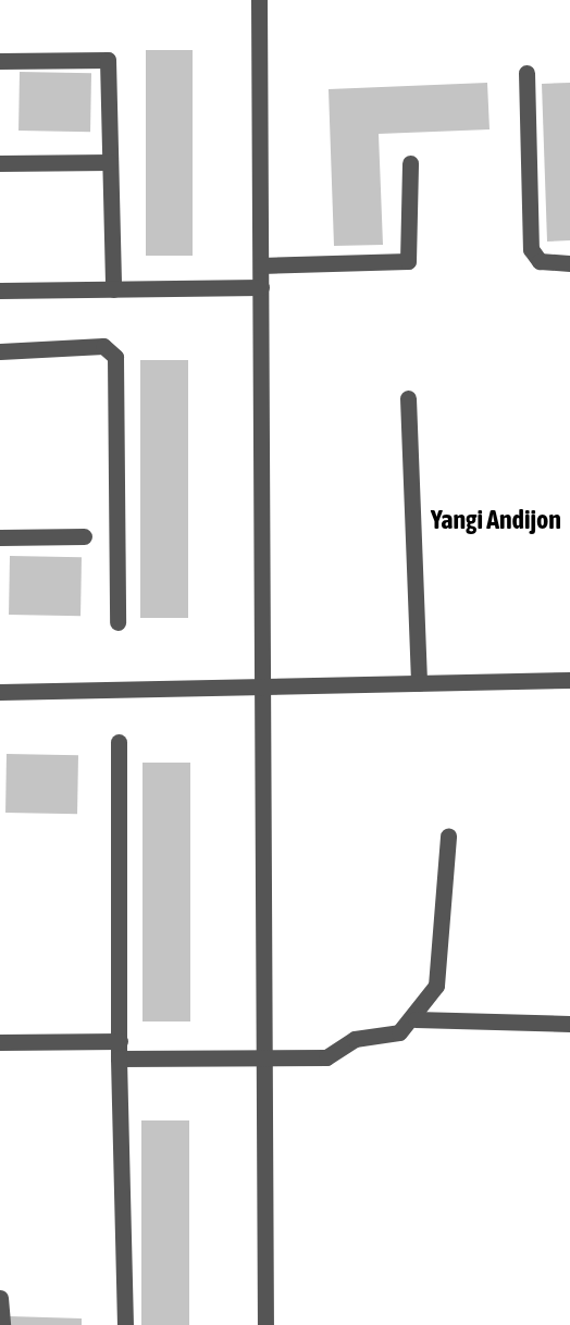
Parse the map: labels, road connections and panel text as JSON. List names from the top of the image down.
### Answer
{
  "districts": ["Yangi Andijon"]
}
